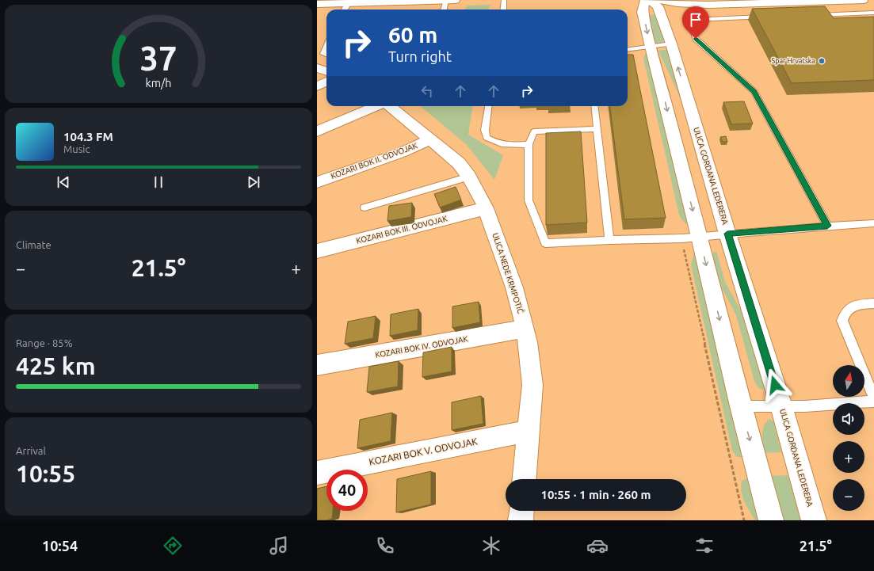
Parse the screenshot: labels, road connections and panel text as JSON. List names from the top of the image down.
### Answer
{
  "streets": {
    "street": [
      "KOZARI BOK II. ODVOJAK",
      "ULICA GORDANA LEDERERA",
      "KOZARI BOK III. ODVOJAK",
      "ULICA NEDE KRMPOTIĆ",
      "KOZARI BOK IV. ODVOJAK",
      "KOZARI BOK V. ODVOJAK"
    ]
  },
  "crossings": [
    ["KOZARI BOK II. ODVOJAK", "ULICA NEDE KRMPOTIĆ"],
    ["KOZARI BOK III. ODVOJAK", "ULICA NEDE KRMPOTIĆ"],
    ["ULICA NEDE KRMPOTIĆ", "KOZARI BOK IV. ODVOJAK"],
    ["ULICA NEDE KRMPOTIĆ", "KOZARI BOK V. ODVOJAK"]
  ],
  "places": ["Spar Hrvatska"],
  "north": "top",
  "page": {
    "turn": ["60 m", "Turn right"],
    "song": ["104.3 FM", "Music"],
    "tile": [
      "Climate",
      ["Range · 85%", "425 km"],
      ["Arrival", "10:55"]
    ],
    "heat": ["−", "21.5°", "+"],
    "map_buttons": ["+", "−"],
    "limit": "40",
    "trip": "10:55 · 1 min · 260 m",
    "tabs": ["10:54", "21.5°"],
    "gauge": ["37", "km/h"]
  }
}
